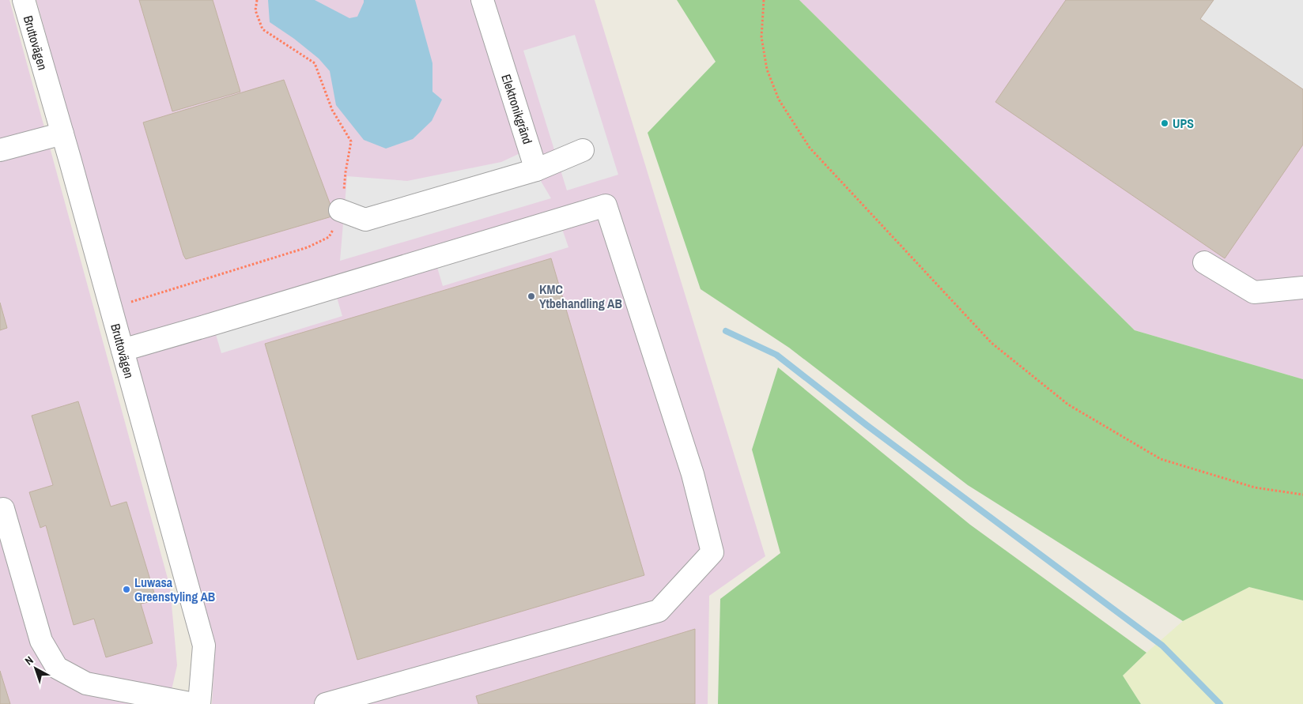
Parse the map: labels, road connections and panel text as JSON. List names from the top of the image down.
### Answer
{
  "streets": {
    "street": ["Bruttovägen", "Elektronikgränd"]
  },
  "places": ["UPS", "KMC Ytbehandling AB", "Luwasa Greenstyling AB"],
  "north": "top left"
}
